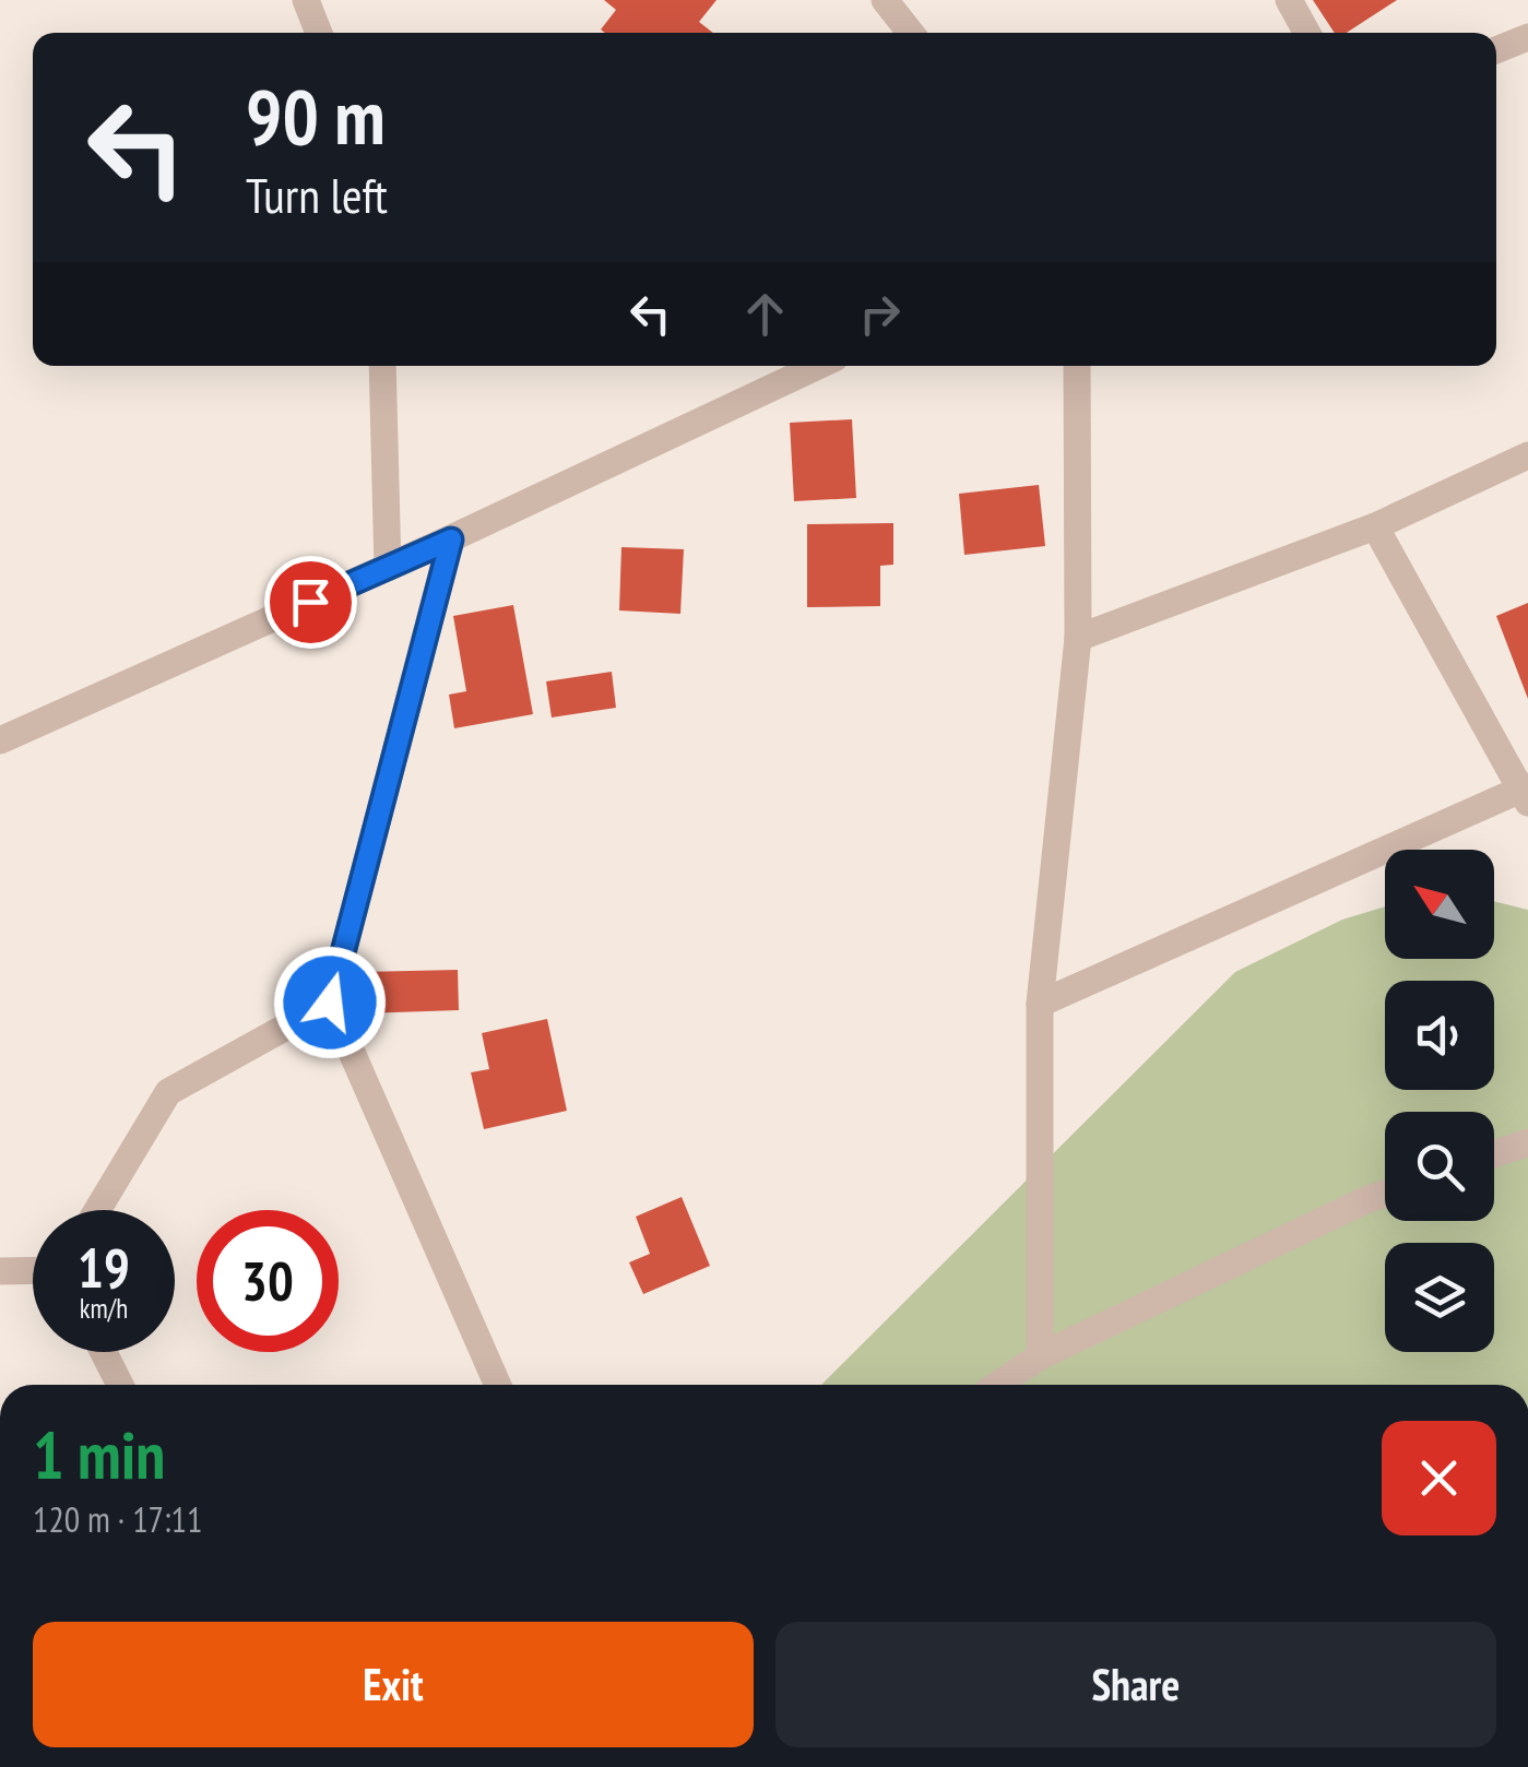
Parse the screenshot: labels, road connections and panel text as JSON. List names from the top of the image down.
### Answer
{
  "north": "top left",
  "page": {
    "turn": ["90 m", "Turn left"],
    "speed": "19 km/h",
    "limit": "30",
    "heading": ["1 min", "120 m · 17:11"],
    "buttons": ["Exit", "Share"]
  }
}
